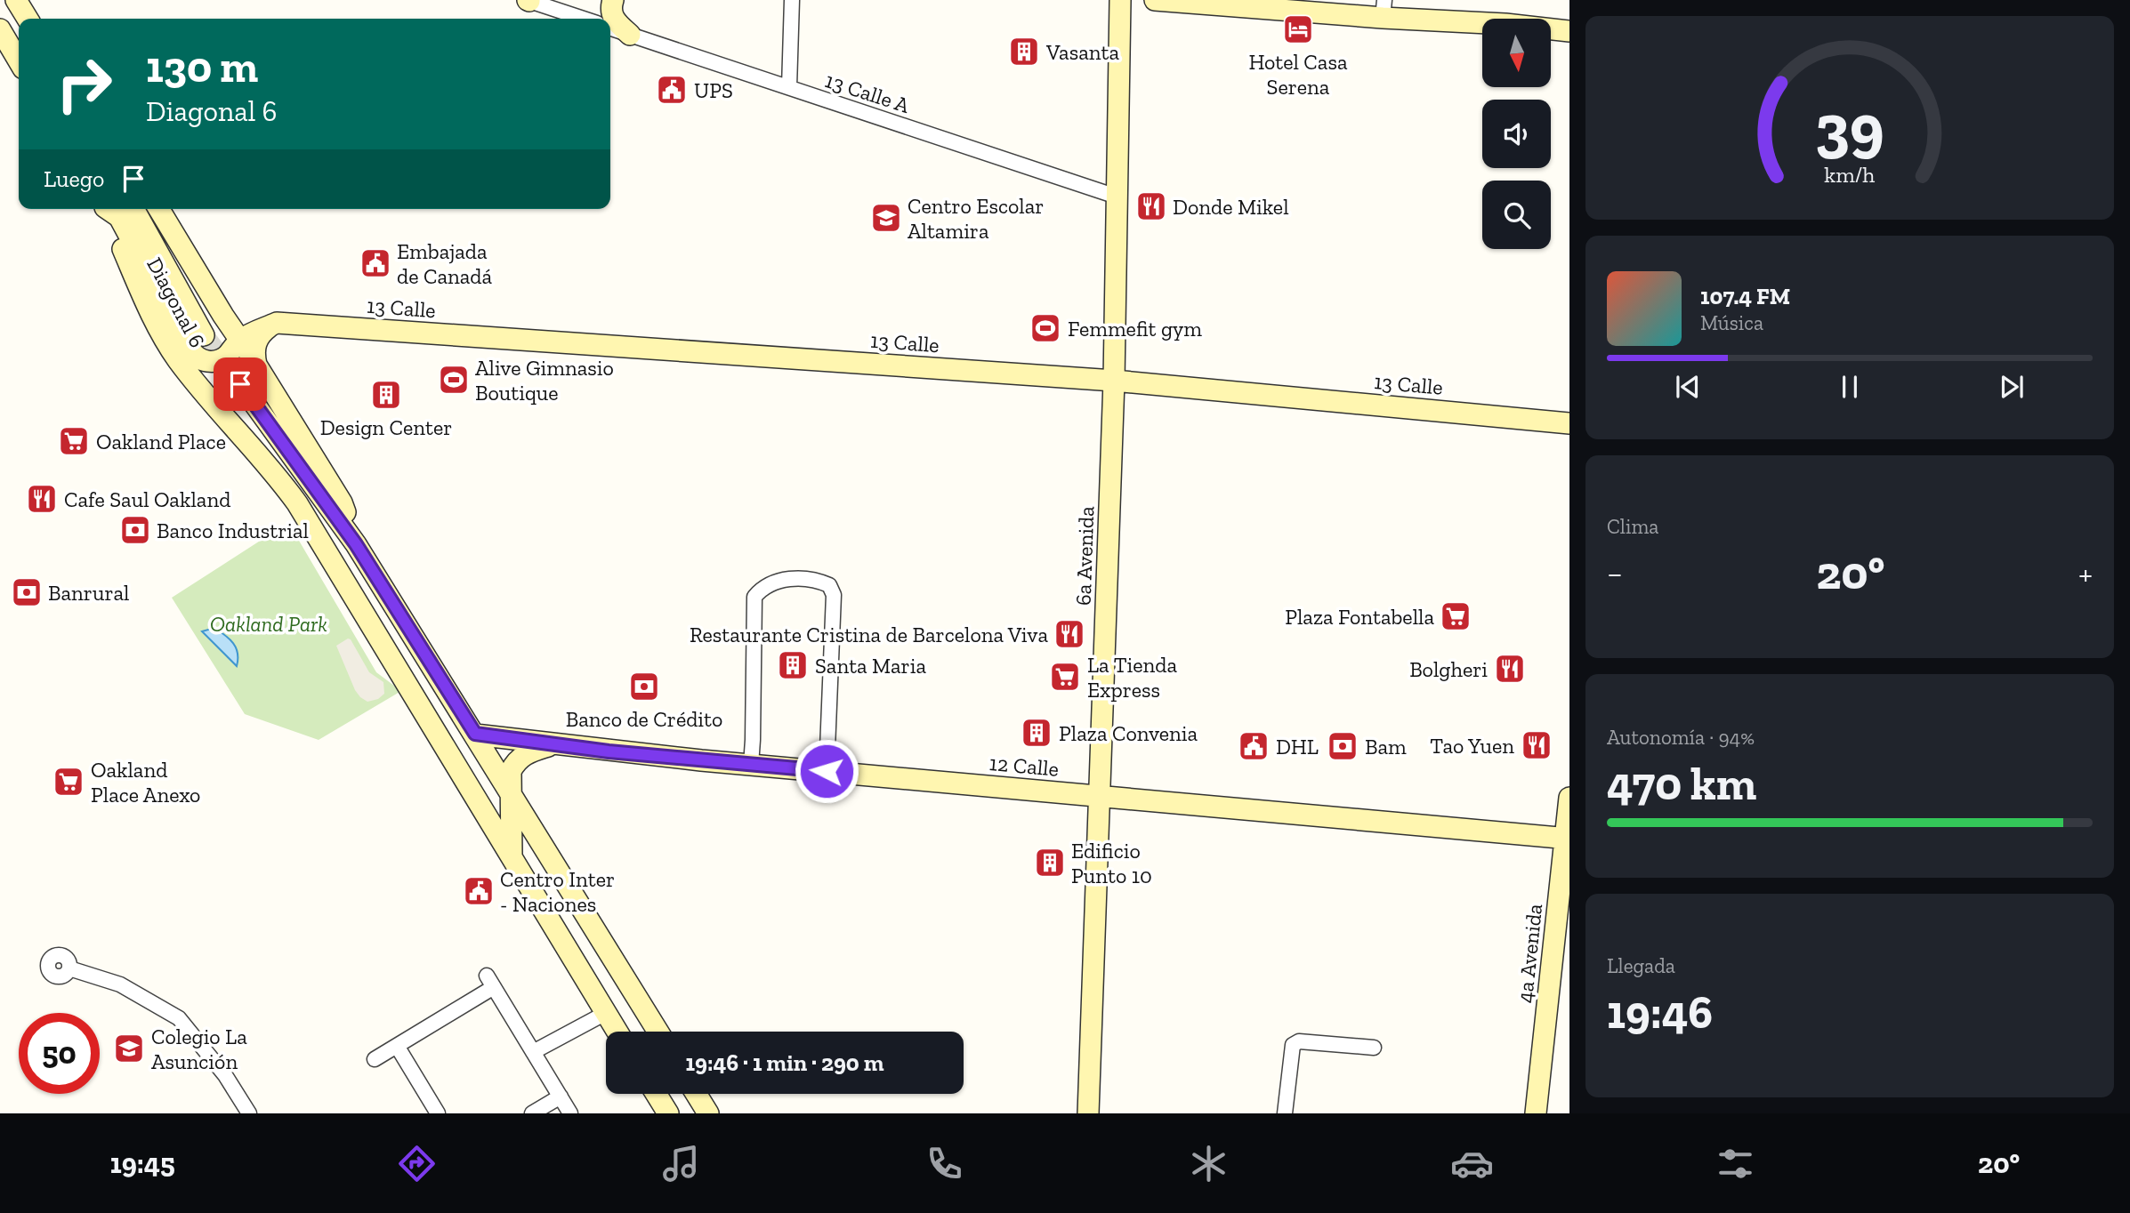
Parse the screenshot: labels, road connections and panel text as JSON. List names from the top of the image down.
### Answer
{
  "streets": {
    "main road": [
      "Diagonal 6",
      "13 Calle",
      "6a Avenida",
      "12 Calle",
      "4a Avenida"
    ],
    "street": ["13 Calle A"]
  },
  "crossings": [
    ["13 Calle A", "6a Avenida"],
    ["Diagonal 6", "13 Calle"],
    ["13 Calle", "6a Avenida"],
    ["6a Avenida", "12 Calle"],
    ["12 Calle", "4a Avenida"]
  ],
  "parks": ["Oakland Park"],
  "places": {
    "hotel": ["Hotel Casa Serena"],
    "building": [
      "Vasanta",
      "Design Center",
      "Santa Maria",
      "Plaza Convenia",
      "Edificio Punto 10"
    ],
    "public building": [
      "UPS",
      "Embajada de Canadá",
      "DHL",
      "Centro Inter - Naciones"
    ],
    "restaurant": [
      "Donde Mikel",
      "Cafe Saul Oakland",
      "Restaurante Cristina de Barcelona Viva",
      "Bolgheri",
      "Tao Yuen"
    ],
    "school or university": ["Centro Escolar Altamira", "Colegio La Asunción"],
    "sports": ["Femmefit gym", "Alive Gimnasio Boutique"],
    "supermarket": [
      "Oakland Place",
      "Plaza Fontabella",
      "La Tienda Express",
      "Oakland Place Anexo"
    ],
    "bank": [
      "Banco Industrial",
      "Banrural",
      "Banco de Crédito",
      "Bam"
    ]
  },
  "north": "bottom",
  "page": {
    "turn": ["130 m", "Diagonal 6"],
    "then": "Luego",
    "song": ["107.4 FM", "Música"],
    "tile": [
      "Clima",
      ["Autonomía · 94%", "470 km"],
      ["Llegada", "19:46"]
    ],
    "heat": ["−", "20°", "+"],
    "limit": "50",
    "trip": "19:46 · 1 min · 290 m",
    "tabs": ["19:45", "20°"],
    "gauge": ["39", "km/h"]
  }
}
